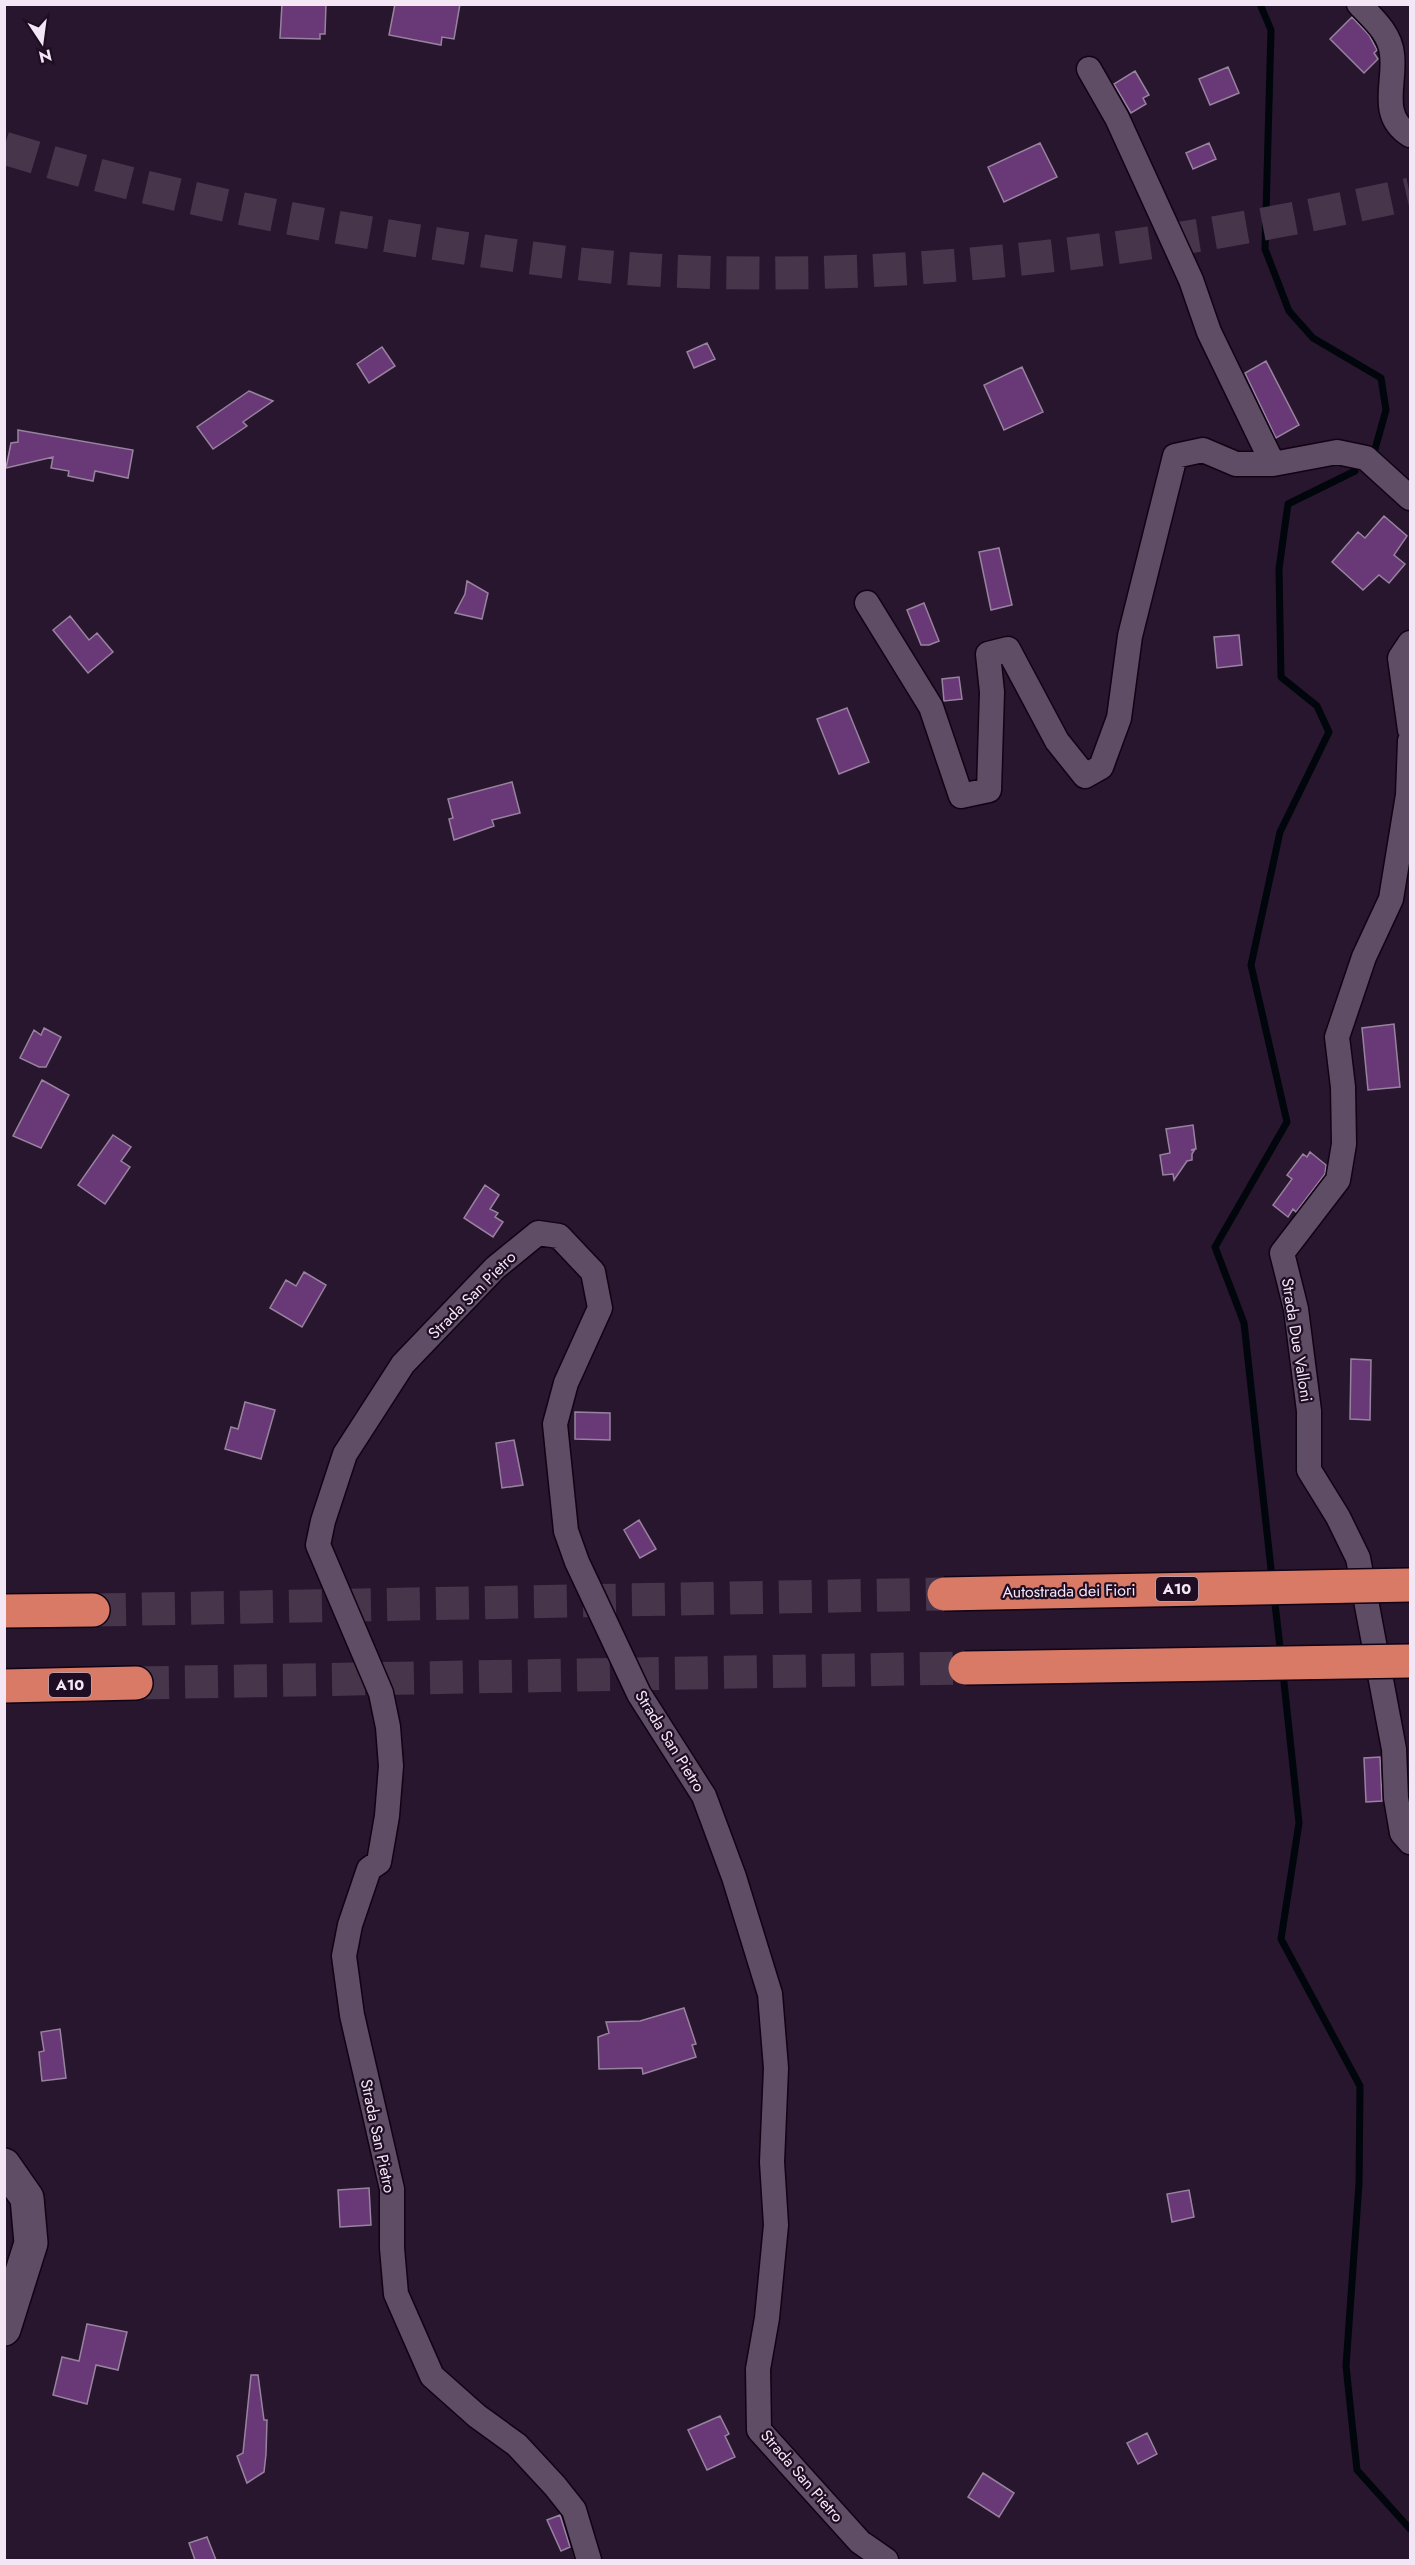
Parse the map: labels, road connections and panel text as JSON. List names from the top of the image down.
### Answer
{
  "streets": {
    "highway": ["A10", "Autostrada dei Fiori"],
    "street": ["Strada San Pietro", "Strada Due Valloni"]
  },
  "north": "bottom"
}
